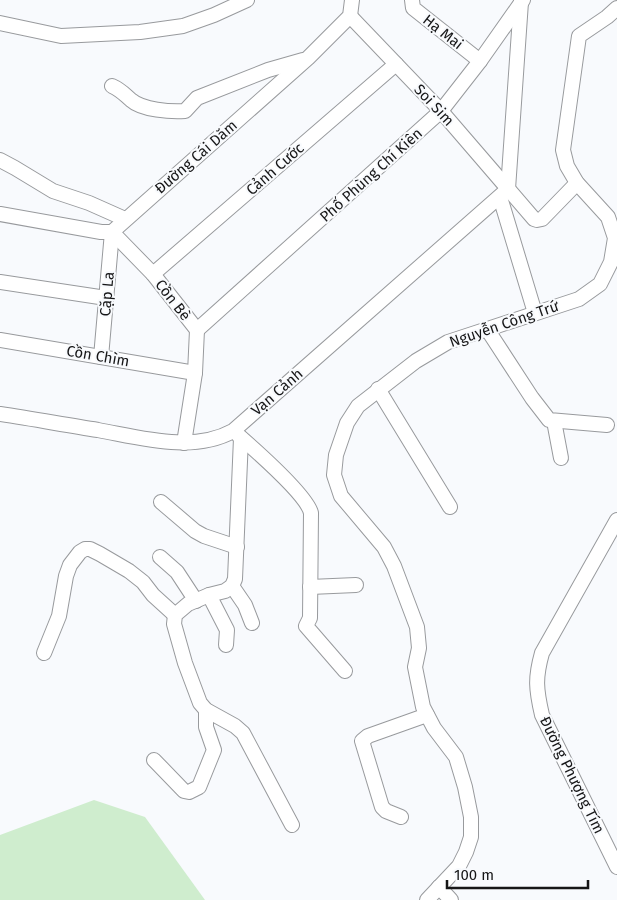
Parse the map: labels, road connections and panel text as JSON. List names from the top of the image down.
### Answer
{
  "streets": {
    "street": [
      "Hạ Mai",
      "Soi Sim",
      "Đường Cái Dăm",
      "Cảnh Cước",
      "Phố Phùng Chí Kiên",
      "Cặp La",
      "Cồn Bè",
      "Nguyễn Công Trứ",
      "Cồn Chìm",
      "Vạn Cảnh",
      "Đường Phượng Tím"
    ]
  },
  "crossings": [
    ["Hạ Mai", "Phố Phùng Chí Kiên"],
    ["Soi Sim", "Đường Cái Dăm"],
    ["Soi Sim", "Cảnh Cước"],
    ["Soi Sim", "Phố Phùng Chí Kiên"],
    ["Soi Sim", "Nguyễn Công Trứ"],
    ["Soi Sim", "Vạn Cảnh"],
    ["Đường Cái Dăm", "Cặp La"],
    ["Đường Cái Dăm", "Cồn Bè"],
    ["Cảnh Cước", "Cồn Bè"],
    ["Phố Phùng Chí Kiên", "Cồn Bè"],
    ["Cặp La", "Cồn Bè"],
    ["Cặp La", "Cồn Chìm"],
    ["Cồn Bè", "Cồn Chìm"],
    ["Cồn Bè", "Vạn Cảnh"]
  ],
  "scale_bar": "100 m"
}
